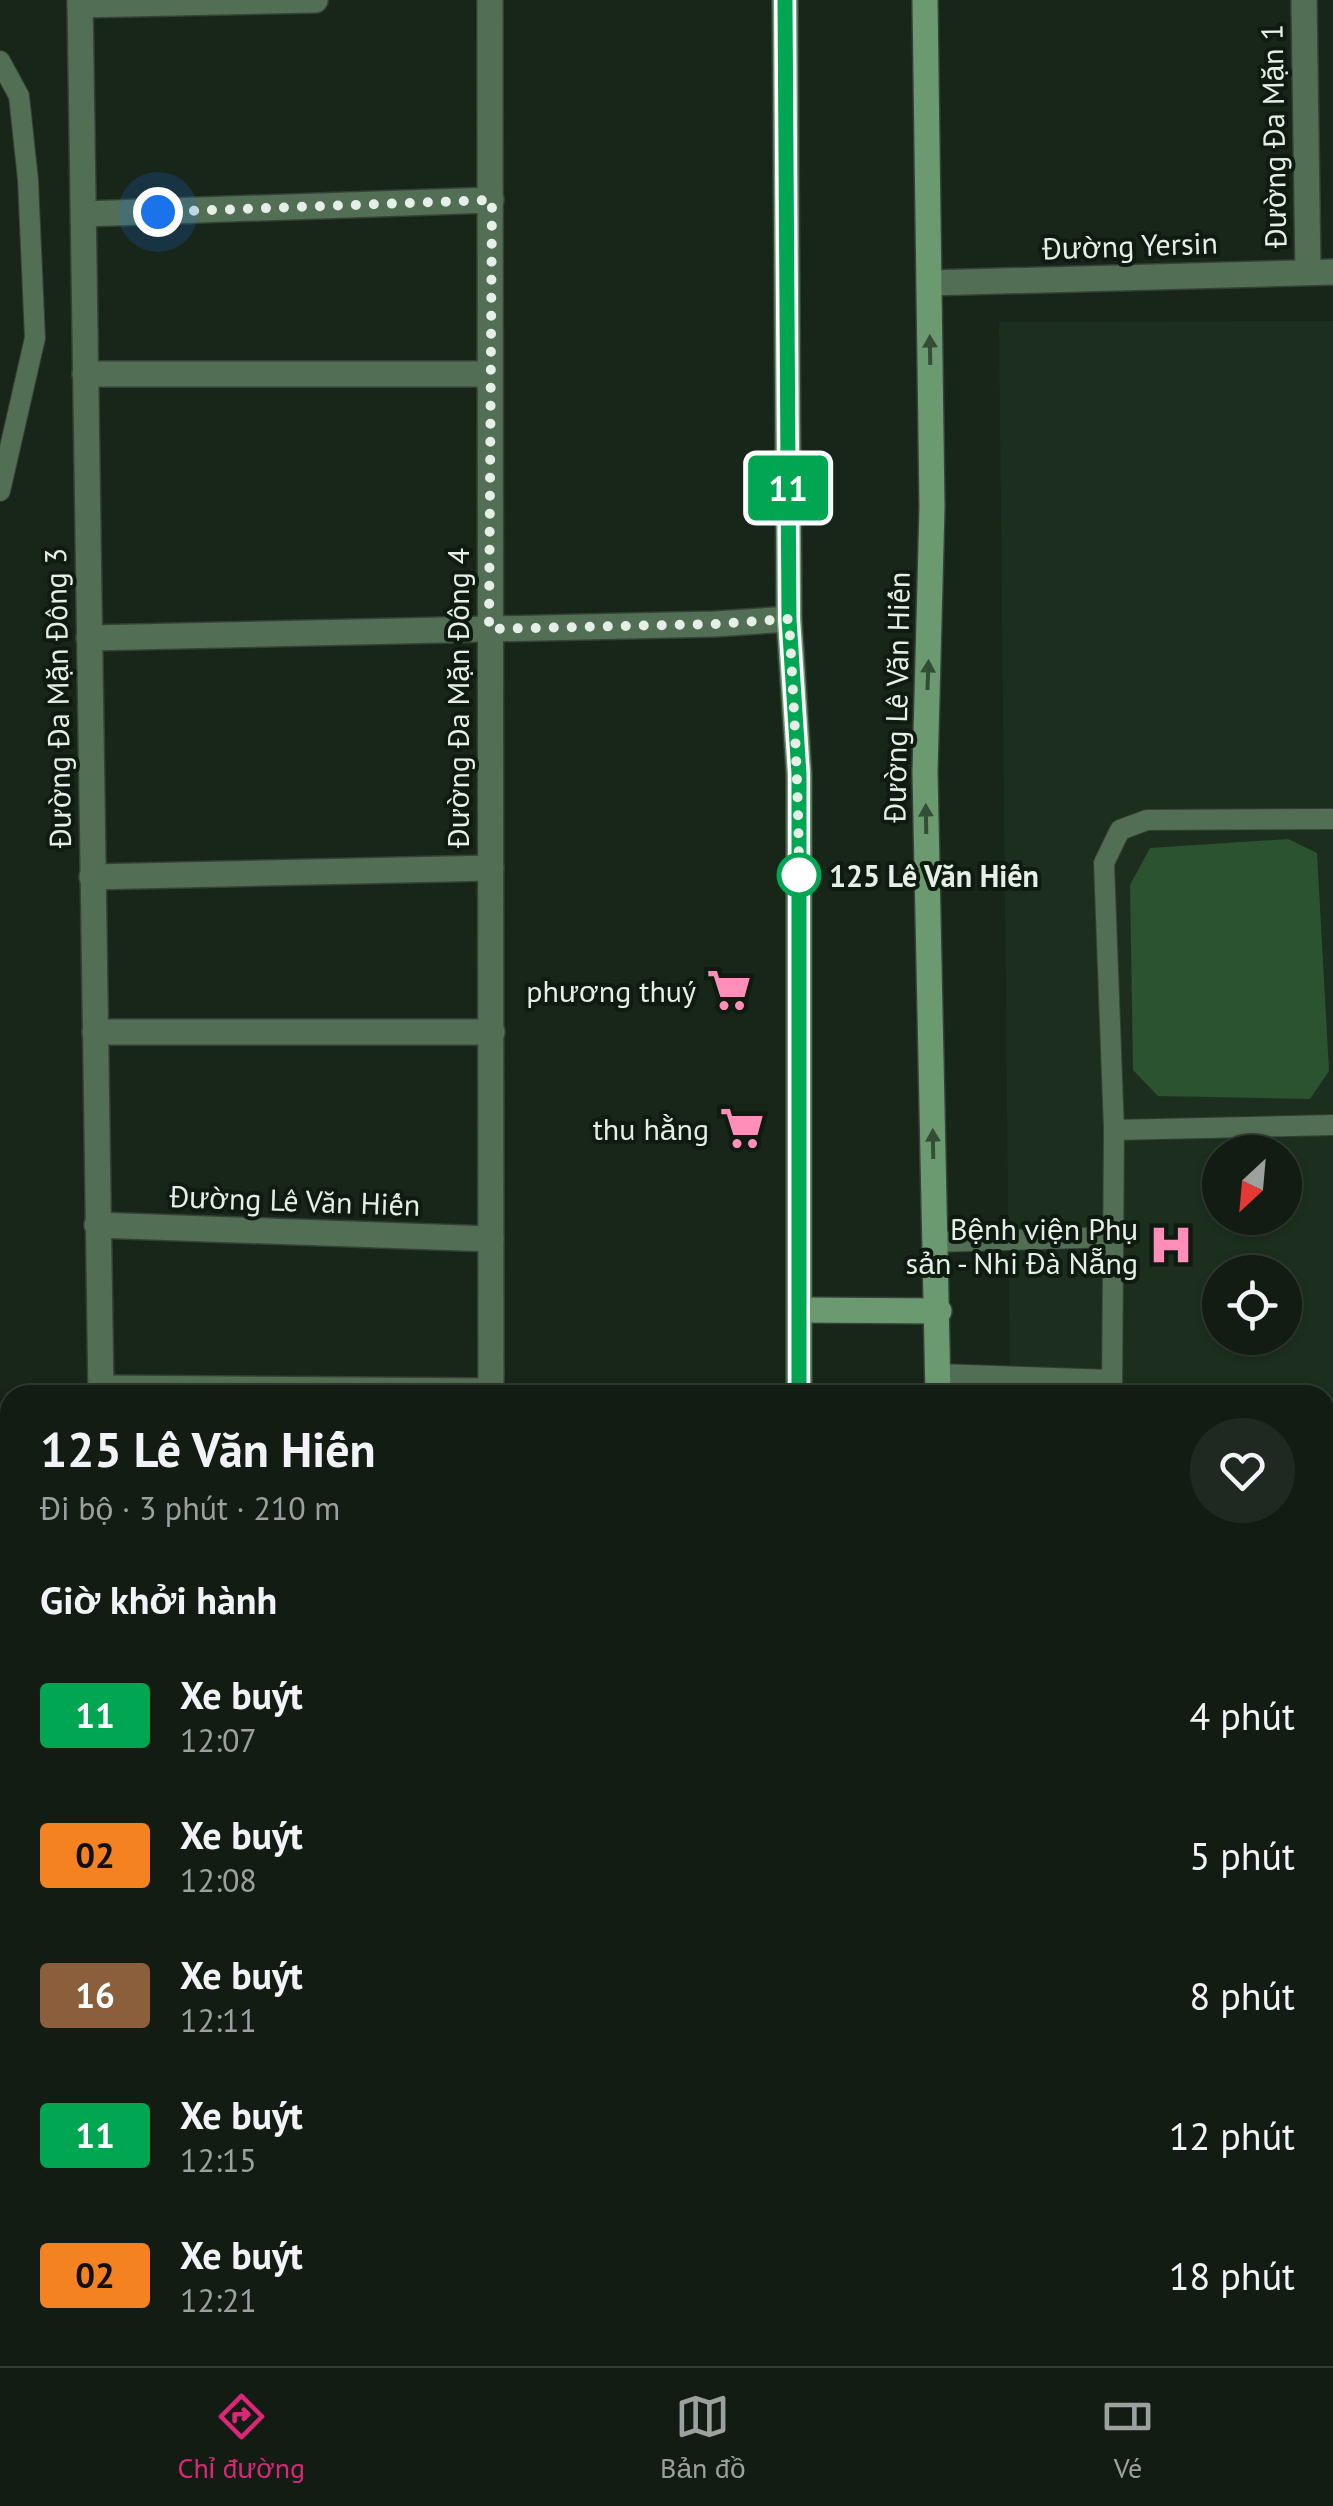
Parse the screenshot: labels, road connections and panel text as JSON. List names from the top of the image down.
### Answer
{
  "streets": {
    "main road": ["Đường Lê Văn Hiến"],
    "street": [
      "Đường Đa Mặn 1",
      "Đường Yersin",
      "Đường Đa Mặn Đông 3",
      "Đường Đa Mặn Đông 4"
    ]
  },
  "crossings": [
    ["Đường Đa Mặn 1", "Đường Yersin"],
    ["Đường Yersin", "Đường Lê Văn Hiến"],
    ["Đường Lê Văn Hiến", "Đường Đa Mặn Đông 3"],
    ["Đường Lê Văn Hiến", "Đường Đa Mặn Đông 4"]
  ],
  "places": {
    "other": ["125 Lê Văn Hiến"],
    "supermarket": ["phương thuý", "thu hằng"],
    "hospital": ["Bệnh viện Phụ sản - Nhi Đà Nẵng"]
  },
  "lines": ["bus line 11"],
  "north": "bottom left",
  "page": {
    "on_map": "11",
    "heading": [
      ["125 Lê Văn Hiến", "Đi bộ · 3 phút · 210 m"],
      "Giờ khởi hành"
    ],
    "list": [
      {
        "mark": "11",
        "name": "Xe buýt",
        "note": "12:07",
        "value": "4 phút"
      },
      {
        "mark": "02",
        "name": "Xe buýt",
        "note": "12:08",
        "value": "5 phút"
      },
      {
        "mark": "16",
        "name": "Xe buýt",
        "note": "12:11",
        "value": "8 phút"
      },
      {
        "mark": "11",
        "name": "Xe buýt",
        "note": "12:15",
        "value": "12 phút"
      },
      {
        "mark": "02",
        "name": "Xe buýt",
        "note": "12:21",
        "value": "18 phút"
      }
    ],
    "tabs": ["Chỉ đường", "Bản đồ", "Vé"]
  }
}
